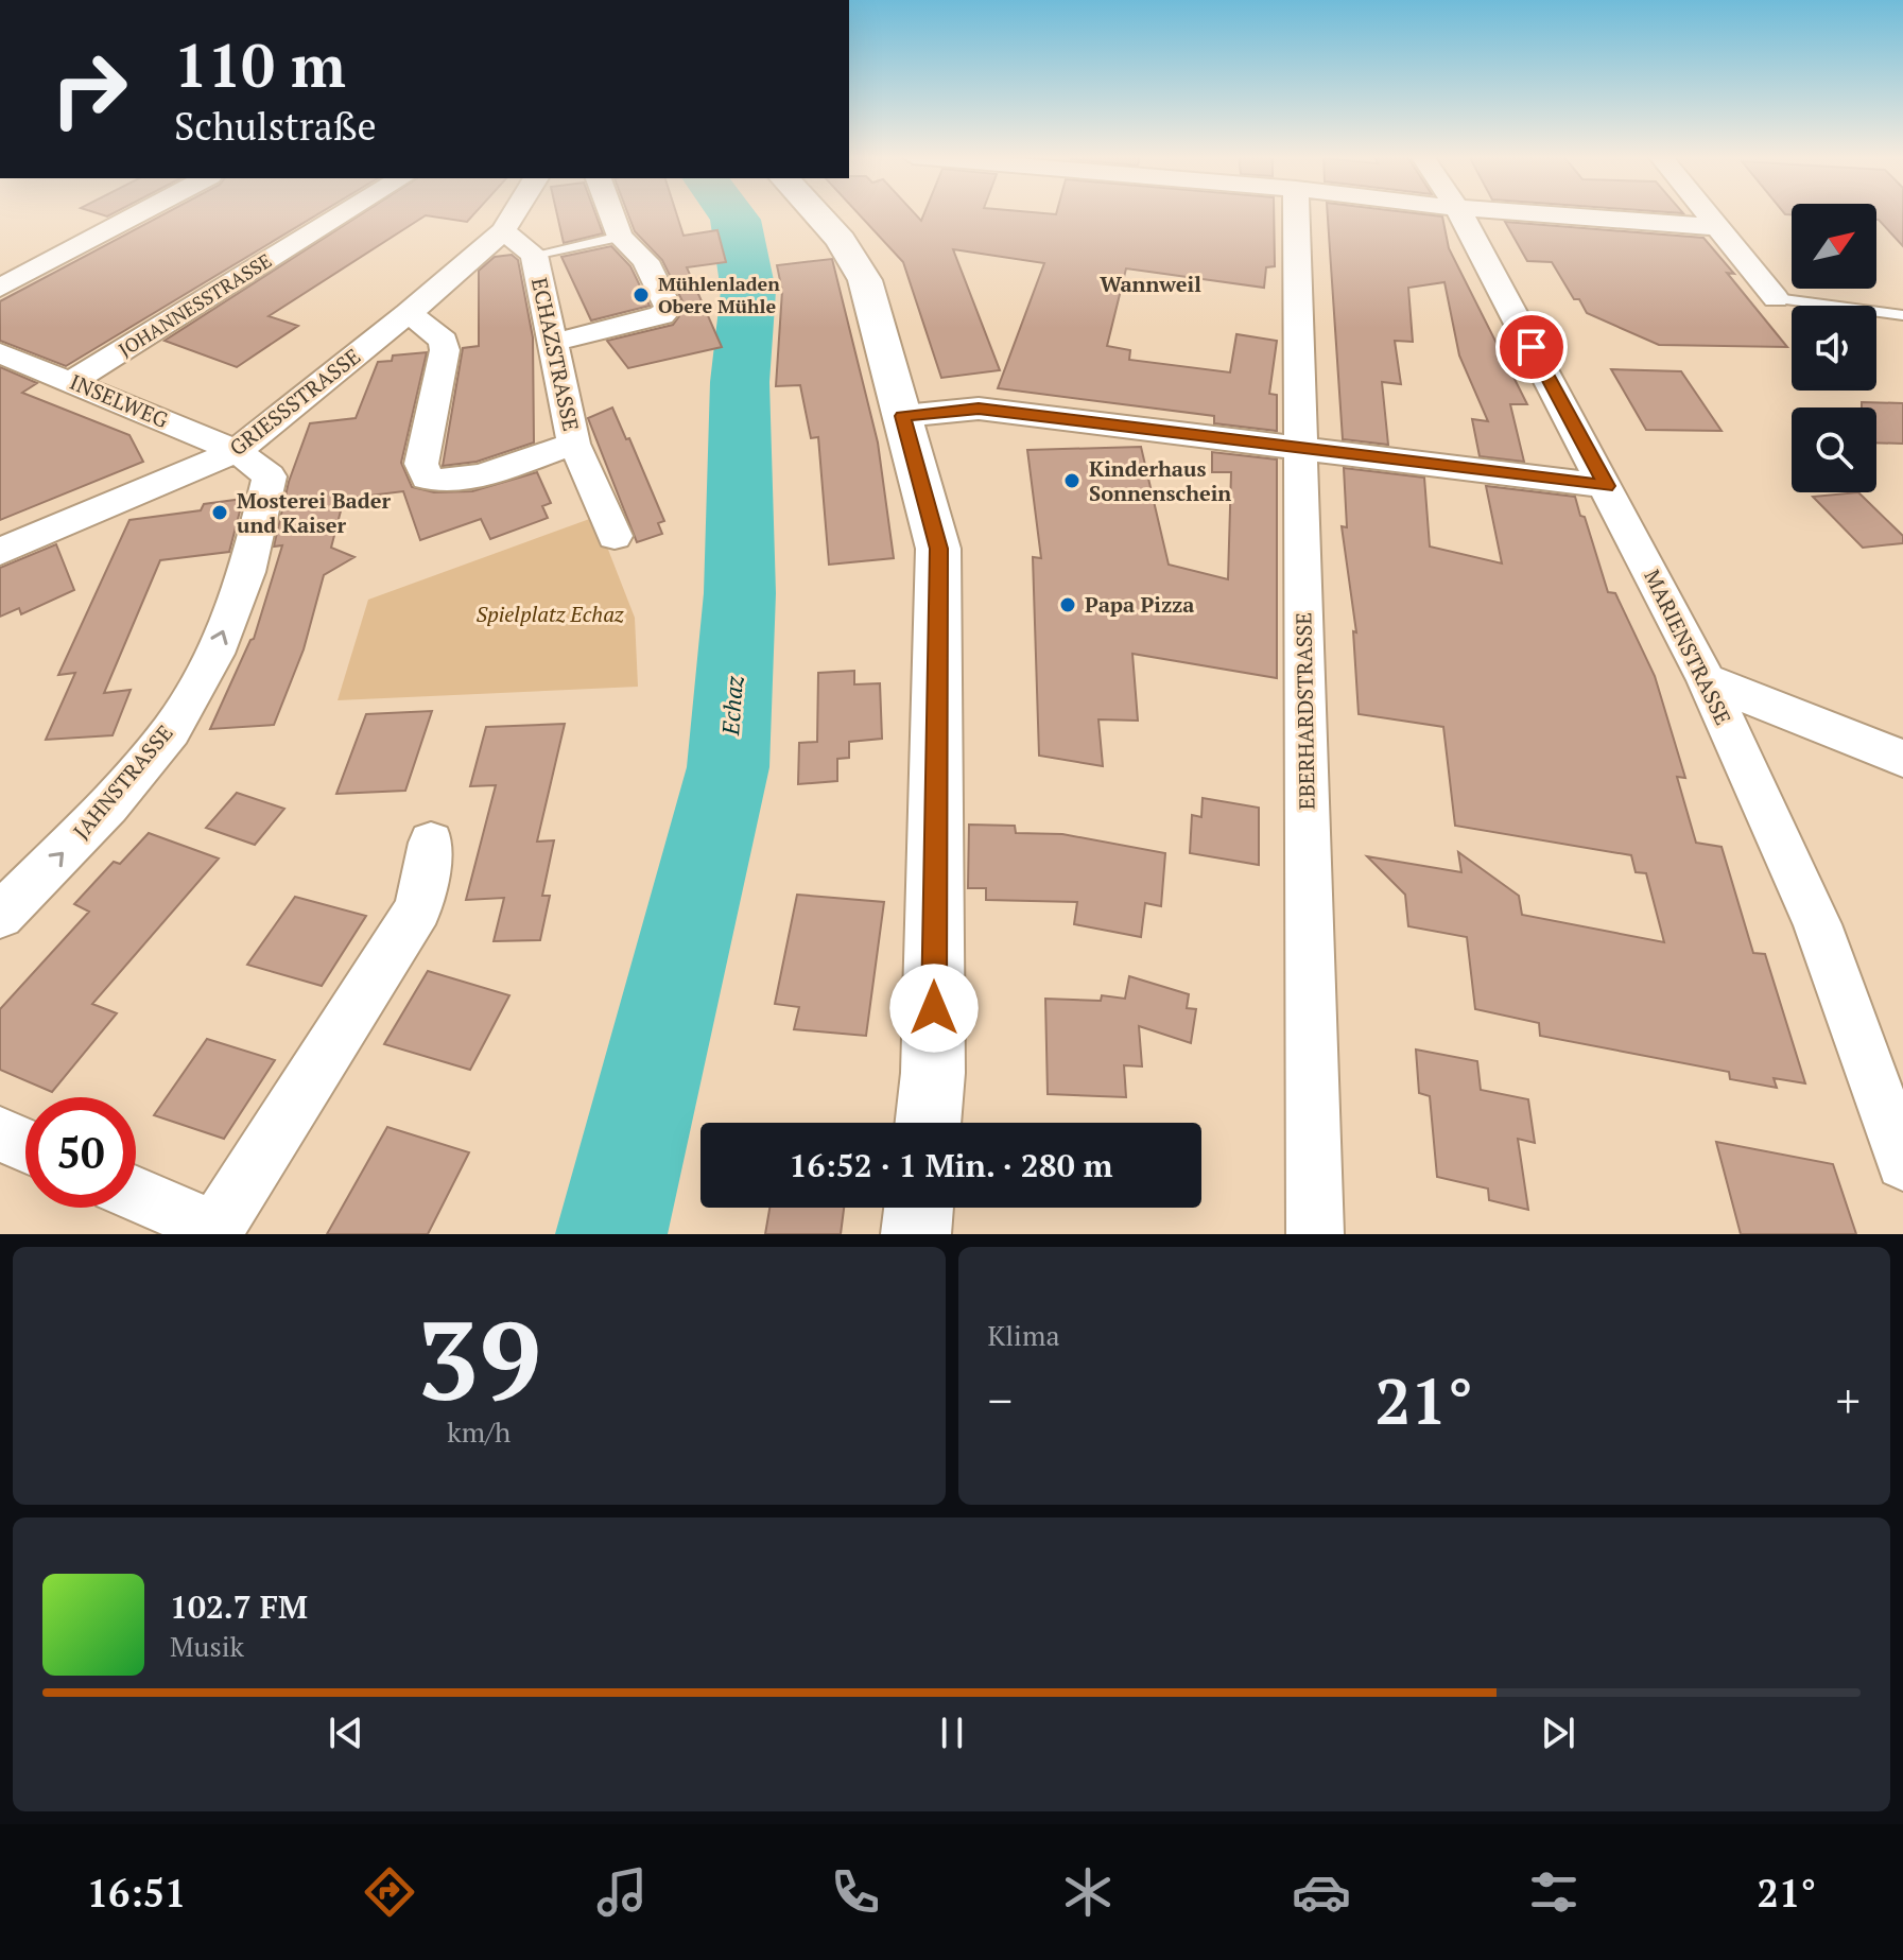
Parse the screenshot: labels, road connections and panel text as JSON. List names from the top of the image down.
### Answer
{
  "streets": {
    "street": [
      "JOHANNESSTRASSE",
      "ECHAZSTRASSE",
      "INSELWEG",
      "GRIESSSTRASSE",
      "MARIENSTRASSE",
      "EBERHARDSTRASSE",
      "JAHNSTRASSE"
    ]
  },
  "crossings": [
    ["JOHANNESSTRASSE", "INSELWEG"],
    ["ECHAZSTRASSE", "GRIESSSTRASSE"],
    ["INSELWEG", "GRIESSSTRASSE"],
    ["INSELWEG", "JAHNSTRASSE"],
    ["GRIESSSTRASSE", "JAHNSTRASSE"]
  ],
  "one_way": ["JAHNSTRASSE"],
  "districts": ["Wannweil"],
  "water": ["Echaz"],
  "parks": ["Spielplatz Echaz"],
  "places": [
    "Mühlenladen Obere Mühle",
    "Kinderhaus Sonnenschein",
    "Mosterei Bader und Kaiser",
    "Papa Pizza"
  ],
  "north": "top right",
  "page": {
    "turn": ["110 m", "Schulstraße"],
    "limit": "50",
    "trip": "16:52 · 1 Min. · 280 m",
    "tile": [
      ["39", "km/h"],
      "Klima"
    ],
    "heat": ["−", "21°", "+"],
    "song": ["102.7 FM", "Musik"],
    "tabs": ["16:51", "21°"]
  }
}
